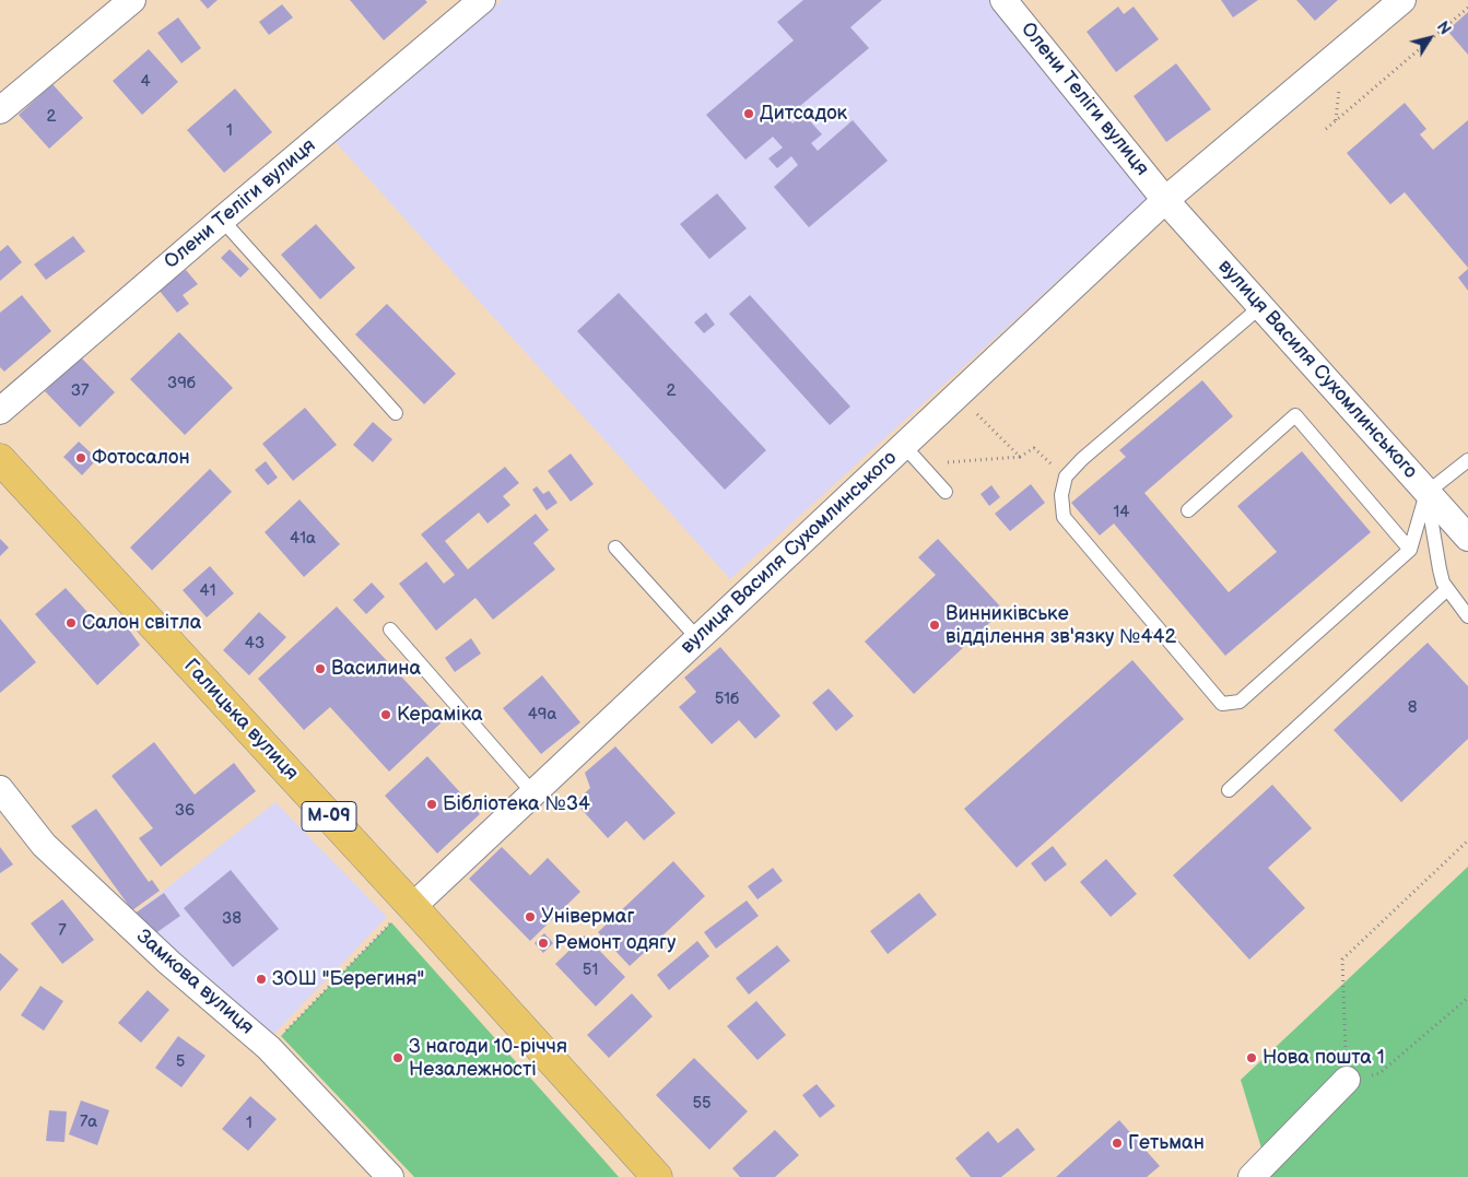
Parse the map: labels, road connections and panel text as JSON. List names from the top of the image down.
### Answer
{
  "streets": {
    "main road": ["Галицька вулиця", "М-09"],
    "street": ["Олени Теліги вулиця", "вулиця Василя Сухомлинського", "Замкова вулиця"]
  },
  "crossings": [
    ["Олени Теліги вулиця", "вулиця Василя Сухомлинського"],
    ["вулиця Василя Сухомлинського", "Галицька вулиця"]
  ],
  "places": [
    "Дитсадок",
    "Фотосалон",
    "Салон світла",
    "Винниківське відділення зв'язку №442",
    "Василина",
    "Кераміка",
    "Бібліотека №34",
    "Універмаг",
    "Ремонт одягу",
    "ЗОШ \"Берегиня\"",
    "З нагоди 10-річчя Незалежності",
    "Нова пошта 1",
    "Гетьман"
  ],
  "house_numbers": [
    "4",
    "2",
    "1",
    "39б",
    "37",
    "2",
    "14",
    "41а",
    "41",
    "43",
    "51б",
    "8",
    "49а",
    "36",
    "38",
    "7",
    "51",
    "5",
    "55",
    "7а",
    "1"
  ],
  "north": "top right"
}
